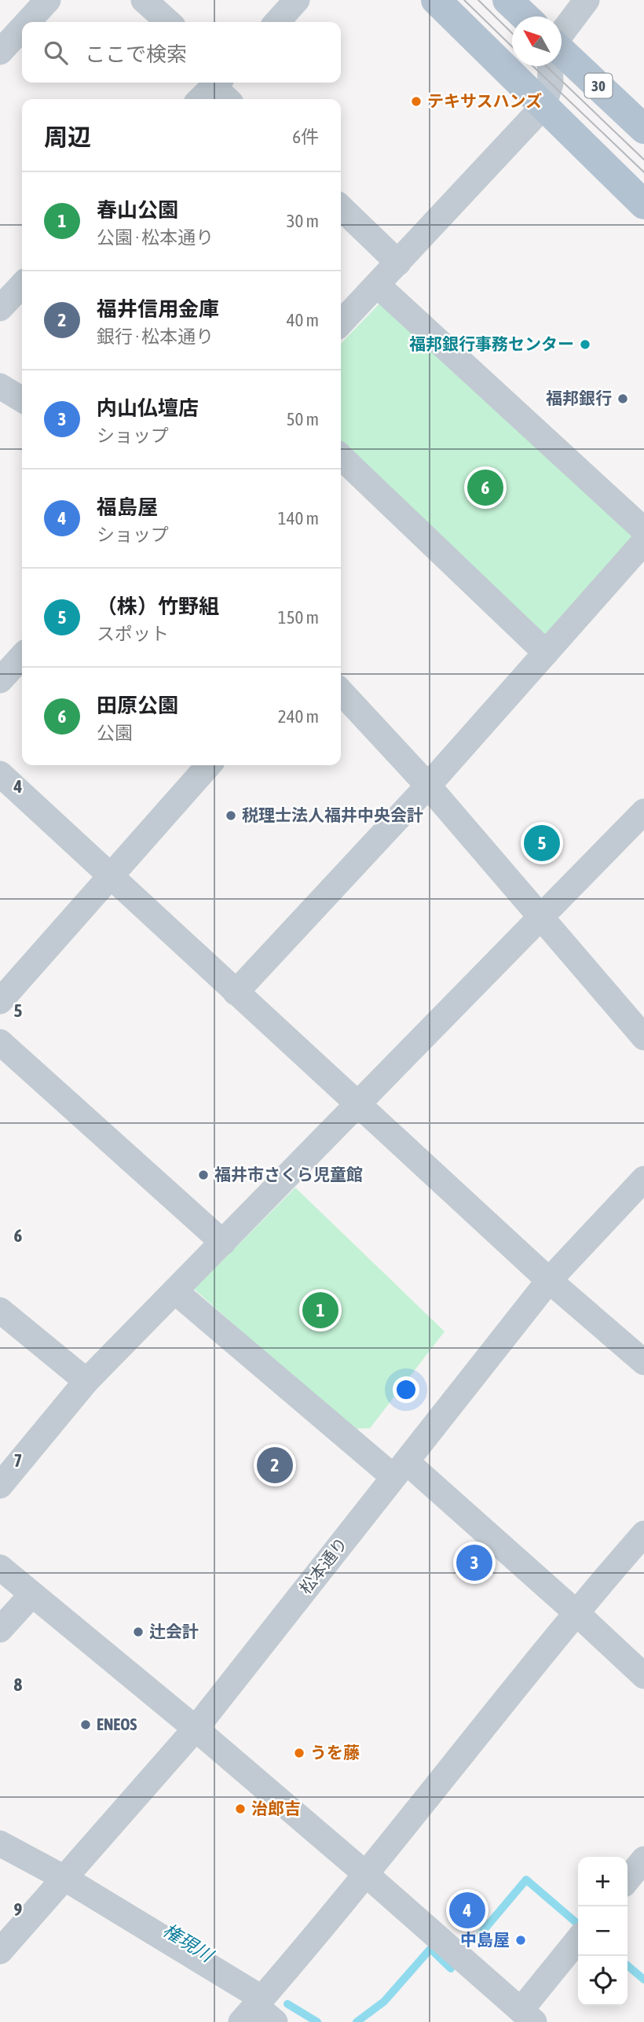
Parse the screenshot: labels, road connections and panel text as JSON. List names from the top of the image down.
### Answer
{
  "streets": {
    "main road": ["30"],
    "street": ["松本通り"]
  },
  "water": ["権現川"],
  "places": [
    "テキサスハンズ",
    "福邦銀行事務センター",
    "福邦銀行",
    "税理士法人福井中央会計",
    "福井市さくら児童館",
    "辻会計",
    "ENEOS",
    "うを藤",
    "治郎吉",
    "中島屋"
  ],
  "north": "top left",
  "page": {
    "search": "ここで検索",
    "heading": ["周辺", "6件"],
    "list": [
      {
        "mark": "1",
        "name": "春山公園",
        "note": "公園 · 松本通り",
        "value": "30 m"
      },
      {
        "mark": "2",
        "name": "福井信用金庫",
        "note": "銀行 · 松本通り",
        "value": "40 m"
      },
      {
        "mark": "3",
        "name": "内山仏壇店",
        "note": "ショップ",
        "value": "50 m"
      },
      {
        "mark": "4",
        "name": "福島屋",
        "note": "ショップ",
        "value": "140 m"
      },
      {
        "mark": "5",
        "name": "（株）竹野組",
        "note": "スポット",
        "value": "150 m"
      },
      {
        "mark": "6",
        "name": "田原公園",
        "note": "公園",
        "value": "240 m"
      }
    ],
    "pins": [
      "6",
      "5",
      "1",
      "2",
      "3",
      "4"
    ],
    "map_buttons": ["+", "−"]
  },
  "grid": {
    "rows": [
      "4",
      "5",
      "6",
      "7",
      "8",
      "9"
    ]
  }
}
